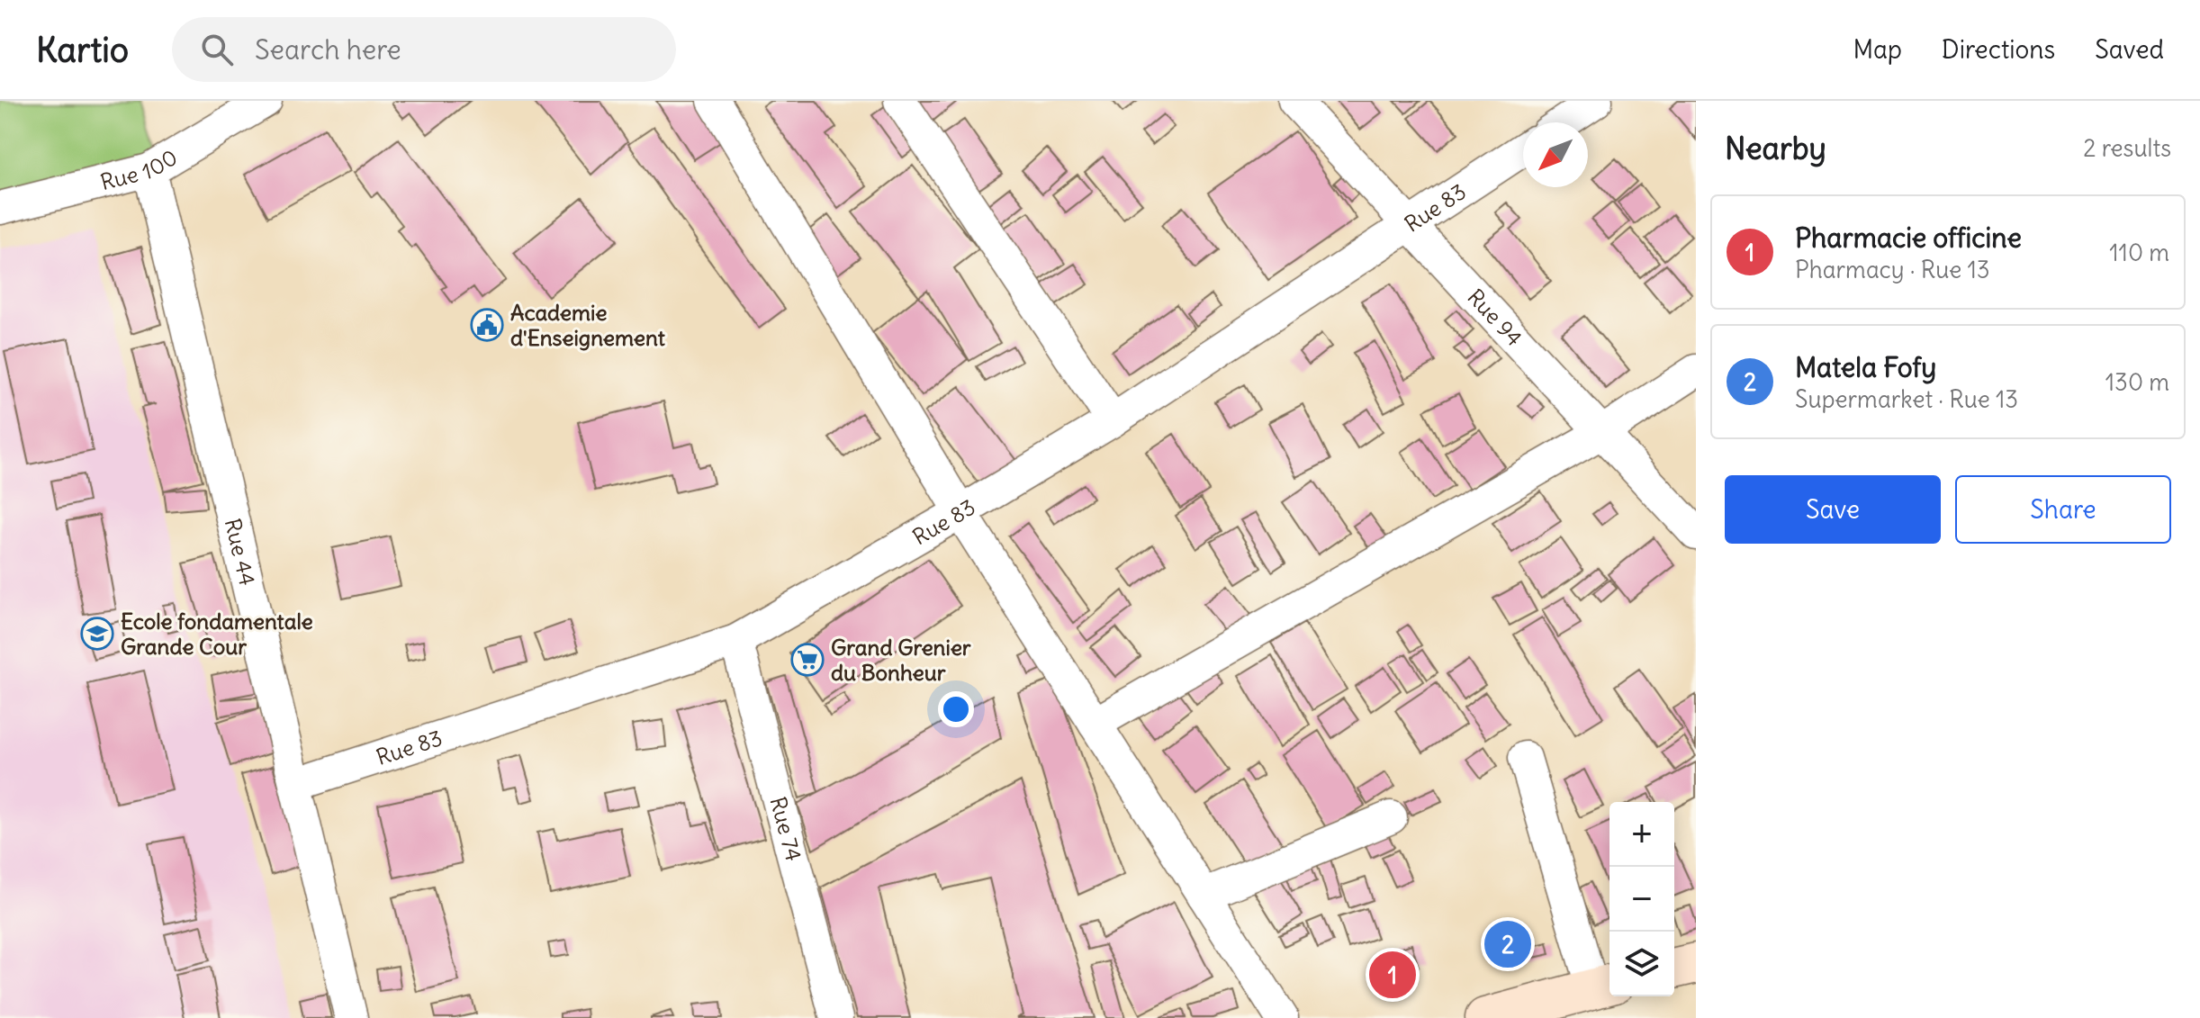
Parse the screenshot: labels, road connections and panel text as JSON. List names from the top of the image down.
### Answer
{
  "streets": {
    "street": [
      "Rue 100",
      "Rue 83",
      "Rue 94",
      "Rue 44",
      "Rue 74"
    ]
  },
  "crossings": [
    ["Rue 100", "Rue 44"],
    ["Rue 83", "Rue 94"],
    ["Rue 83", "Rue 44"],
    ["Rue 83", "Rue 74"]
  ],
  "places": {
    "public building": ["Academie d'Enseignement"],
    "school or university": ["Ecole fondamentale Grande Cour"],
    "supermarket": ["Grand Grenier du Bonheur"]
  },
  "north": "bottom left",
  "page": {
    "header": "Kartio",
    "search": "Search here",
    "nav": ["Map", "Directions", "Saved"],
    "heading": ["Nearby", "2 results"],
    "list": [
      {
        "mark": "1",
        "name": "Pharmacie officine",
        "note": "Pharmacy · Rue 13",
        "value": "110 m"
      },
      {
        "mark": "2",
        "name": "Matela Fofy",
        "note": "Supermarket · Rue 13",
        "value": "130 m"
      }
    ],
    "buttons": ["Save", "Share"],
    "map_buttons": ["+", "−"],
    "pins": ["2", "1"]
  }
}
